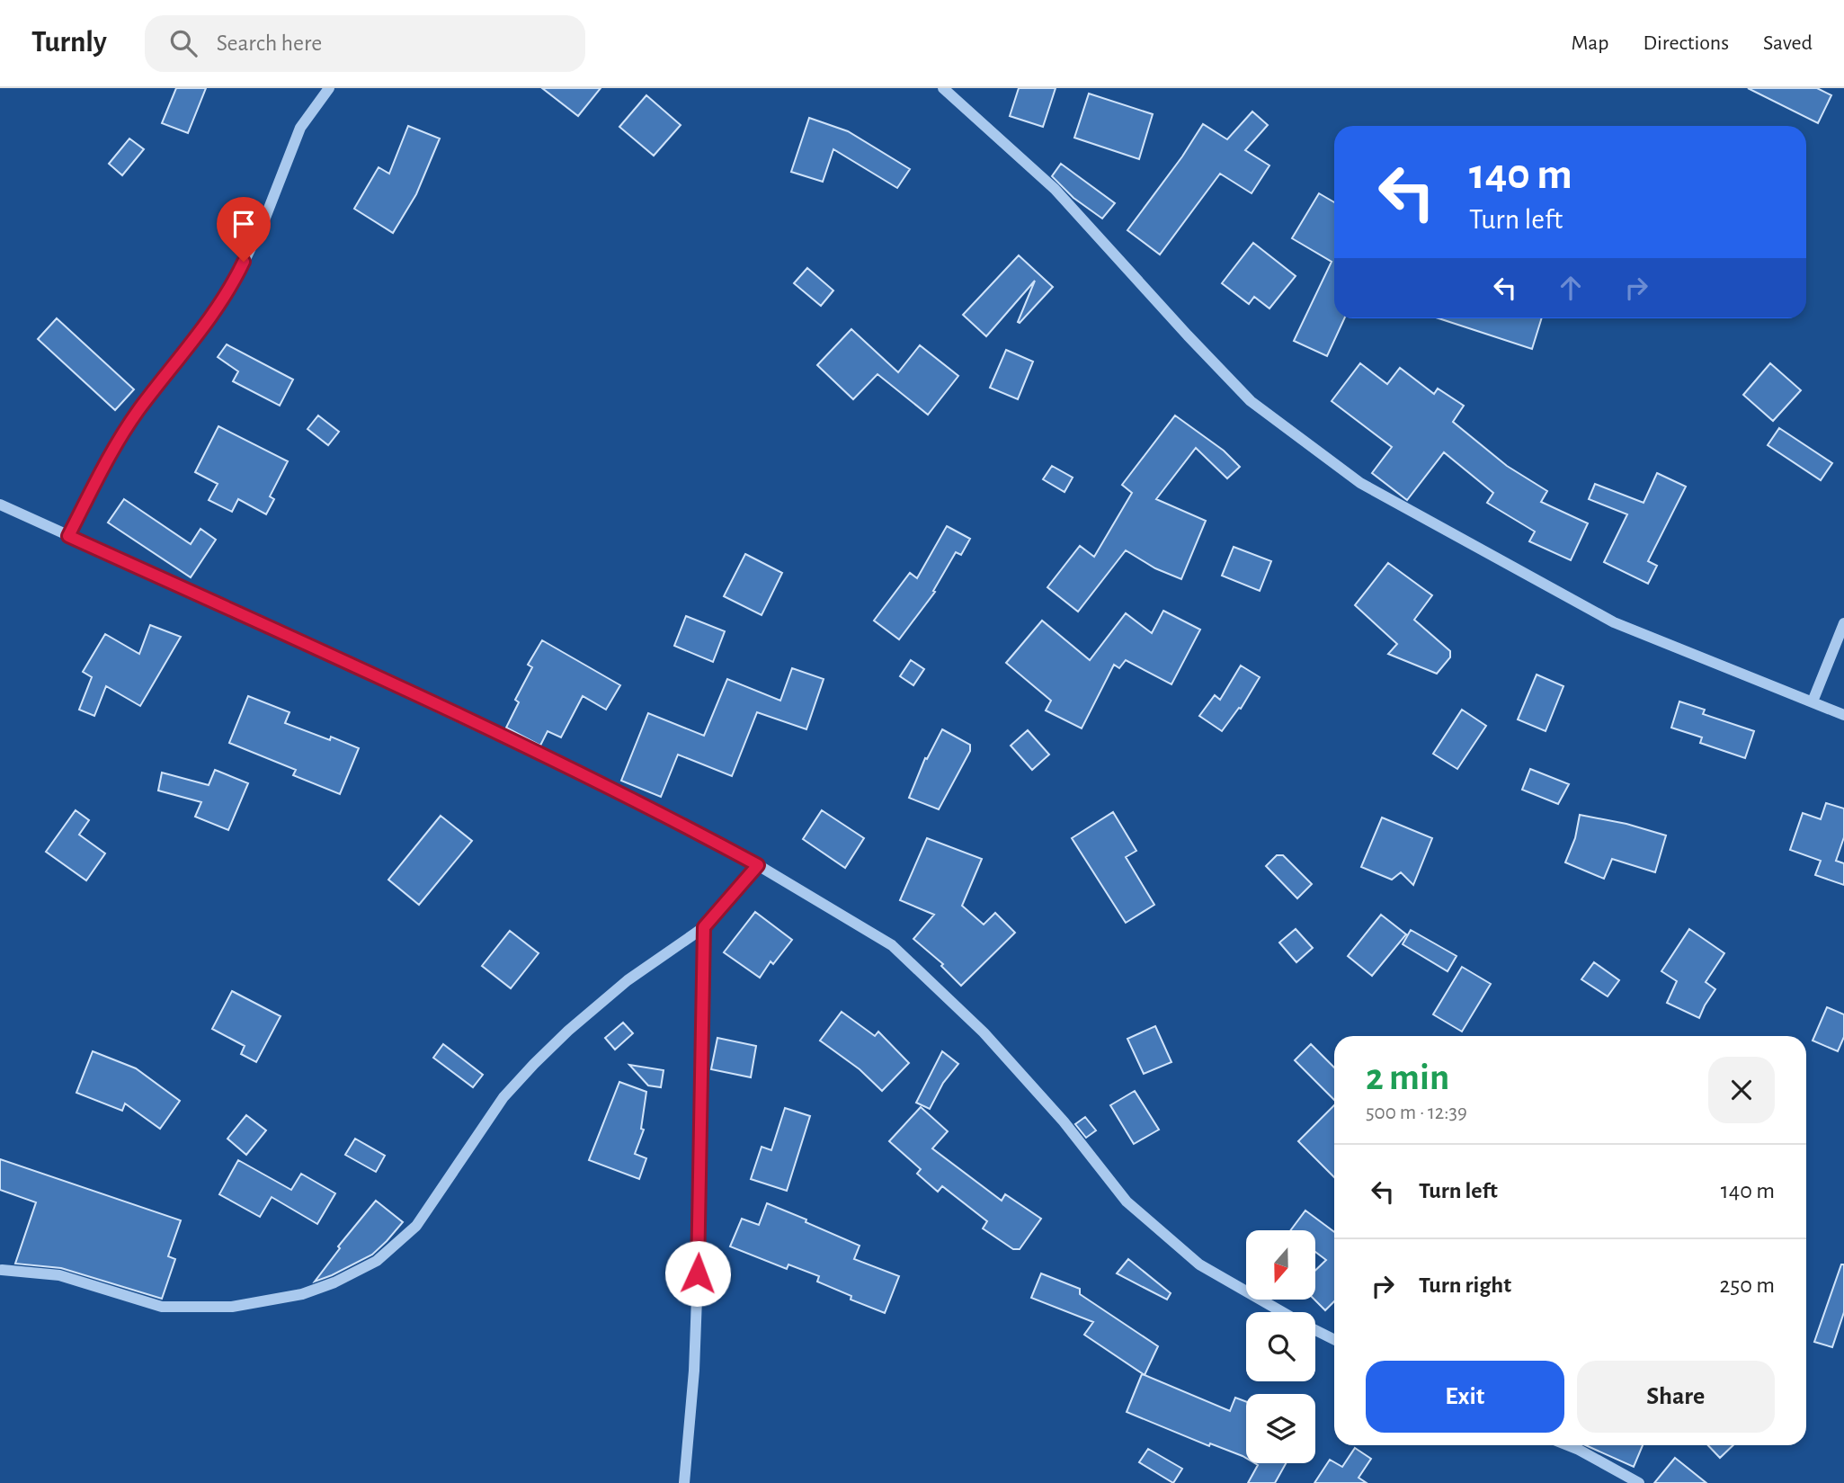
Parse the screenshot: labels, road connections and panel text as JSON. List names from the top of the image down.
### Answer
{
  "north": "bottom",
  "page": {
    "header": "Turnly",
    "search": "Search here",
    "nav": ["Map", "Directions", "Saved"],
    "turn": ["140 m", "Turn left"],
    "heading": ["2 min", "500 m · 12:39"],
    "list": [
      {
        "name": "Turn left",
        "value": "140 m"
      },
      {
        "name": "Turn right",
        "value": "250 m"
      }
    ],
    "buttons": ["Exit", "Share"]
  }
}
